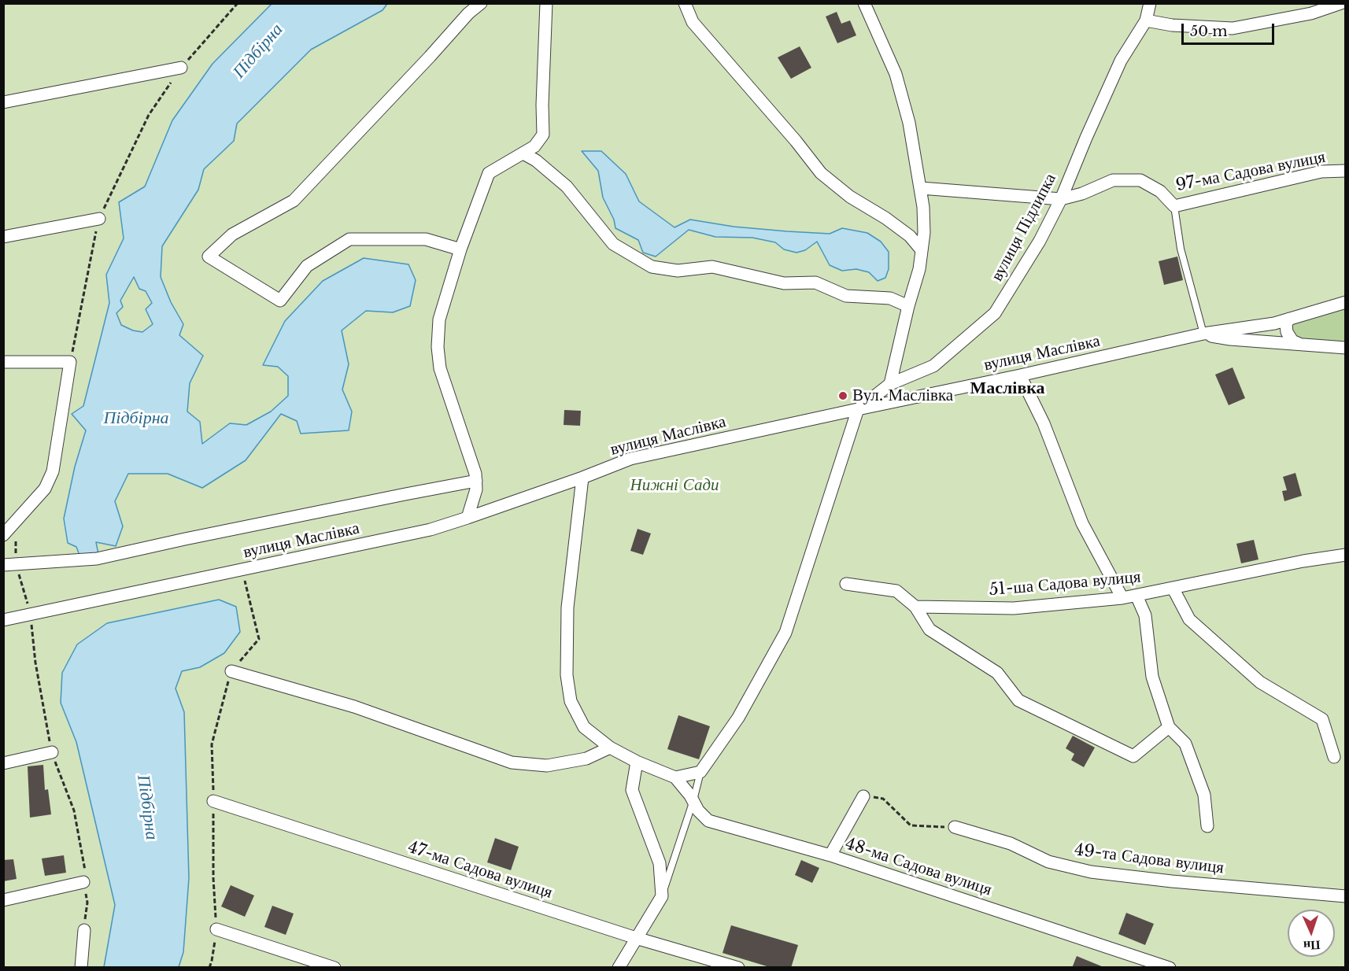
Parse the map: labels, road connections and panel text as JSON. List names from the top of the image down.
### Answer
{
  "streets": {
    "street": [
      "97-ма Садова вулиця",
      "вулиця Підлипка",
      "вулиця Маслівка",
      "51-ша Садова вулиця",
      "49-та Садова вулиця",
      "48-ма Садова вулиця",
      "47-ма Садова вулиця"
    ]
  },
  "crossings": [
    ["97-ма Садова вулиця", "вулиця Підлипка"],
    ["вулиця Підлипка", "вулиця Маслівка"]
  ],
  "districts": ["Маслівка"],
  "water": ["Підбірна"],
  "parks": ["Нижні Сади"],
  "places": ["Вул. Маслівка"],
  "scale_bar": "50 m",
  "north": "bottom"
}
